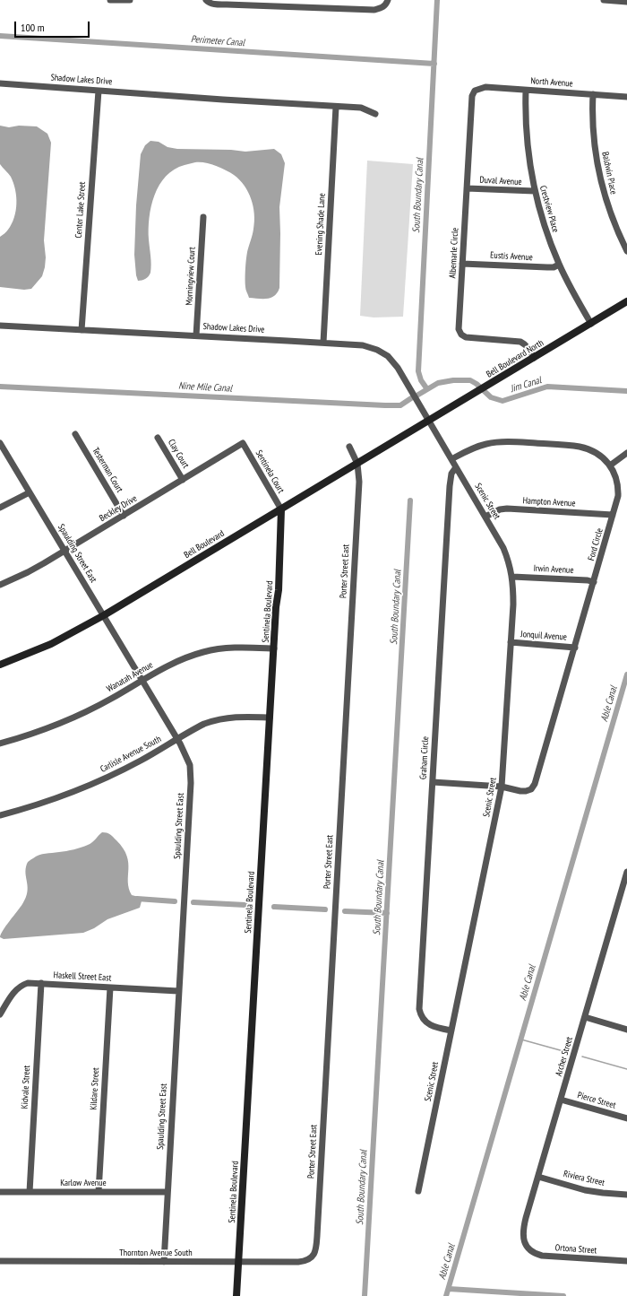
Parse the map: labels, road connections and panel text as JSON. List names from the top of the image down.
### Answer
{
  "streets": {
    "street": [
      "Shadow Lakes Drive",
      "North Avenue",
      "Baldwin Place",
      "Duval Avenue",
      "Crestview Place",
      "Center Lake Street",
      "Evening Shade Lane",
      "Albemarle Circle",
      "Eustis Avenue",
      "Morningview Court",
      "Bell Boulevard North",
      "Clay Court",
      "Testerman Court",
      "Sentinela Court",
      "Scenic Street",
      "Hampton Avenue",
      "Beckley Drive",
      "Bell Boulevard",
      "Ford Circle",
      "Spaulding Street East",
      "Irwin Avenue",
      "Porter Street East",
      "Sentinela Boulevard",
      "Jonquil Avenue",
      "Wanatah Avenue",
      "Carlisle Avenue South",
      "Graham Circle",
      "Haskell Street East",
      "Archer Street",
      "Kidvale Street",
      "Kildare Street",
      "Pierce Street",
      "Riviera Street",
      "Karlow Avenue",
      "Ortona Street",
      "Thornton Avenue South"
    ]
  },
  "crossings": [
    ["Shadow Lakes Drive", "Center Lake Street"],
    ["Shadow Lakes Drive", "Evening Shade Lane"],
    ["Shadow Lakes Drive", "Morningview Court"],
    ["Shadow Lakes Drive", "Bell Boulevard North"],
    ["Shadow Lakes Drive", "Scenic Street"],
    ["North Avenue", "Baldwin Place"],
    ["North Avenue", "Crestview Place"],
    ["North Avenue", "Albemarle Circle"],
    ["Duval Avenue", "Crestview Place"],
    ["Duval Avenue", "Albemarle Circle"],
    ["Crestview Place", "Eustis Avenue"],
    ["Crestview Place", "Bell Boulevard North"],
    ["Albemarle Circle", "Eustis Avenue"],
    ["Albemarle Circle", "Bell Boulevard North"],
    ["Bell Boulevard North", "Scenic Street"],
    ["Bell Boulevard North", "Bell Boulevard"],
    ["Clay Court", "Beckley Drive"],
    ["Testerman Court", "Beckley Drive"],
    ["Sentinela Court", "Beckley Drive"],
    ["Sentinela Court", "Bell Boulevard"],
    ["Sentinela Court", "Sentinela Boulevard"],
    ["Scenic Street", "Hampton Avenue"],
    ["Scenic Street", "Ford Circle"],
    ["Scenic Street", "Irwin Avenue"],
    ["Scenic Street", "Jonquil Avenue"],
    ["Scenic Street", "Graham Circle"],
    ["Hampton Avenue", "Ford Circle"],
    ["Beckley Drive", "Spaulding Street East"],
    ["Bell Boulevard", "Spaulding Street East"],
    ["Bell Boulevard", "Porter Street East"],
    ["Bell Boulevard", "Sentinela Boulevard"],
    ["Ford Circle", "Irwin Avenue"],
    ["Ford Circle", "Jonquil Avenue"],
    ["Spaulding Street East", "Wanatah Avenue"],
    ["Spaulding Street East", "Carlisle Avenue South"],
    ["Spaulding Street East", "Haskell Street East"],
    ["Spaulding Street East", "Karlow Avenue"],
    ["Spaulding Street East", "Thornton Avenue South"],
    ["Porter Street East", "Thornton Avenue South"],
    ["Sentinela Boulevard", "Wanatah Avenue"],
    ["Sentinela Boulevard", "Carlisle Avenue South"],
    ["Sentinela Boulevard", "Thornton Avenue South"],
    ["Haskell Street East", "Kidvale Street"],
    ["Haskell Street East", "Kildare Street"],
    ["Archer Street", "Pierce Street"],
    ["Archer Street", "Riviera Street"],
    ["Archer Street", "Ortona Street"],
    ["Kidvale Street", "Karlow Avenue"],
    ["Kildare Street", "Karlow Avenue"]
  ],
  "water": [
    "Perimeter Canal",
    "South Boundary Canal",
    "Jim Canal",
    "Nine Mile Canal",
    "Able Canal"
  ],
  "scale_bar": "100 m"
}
